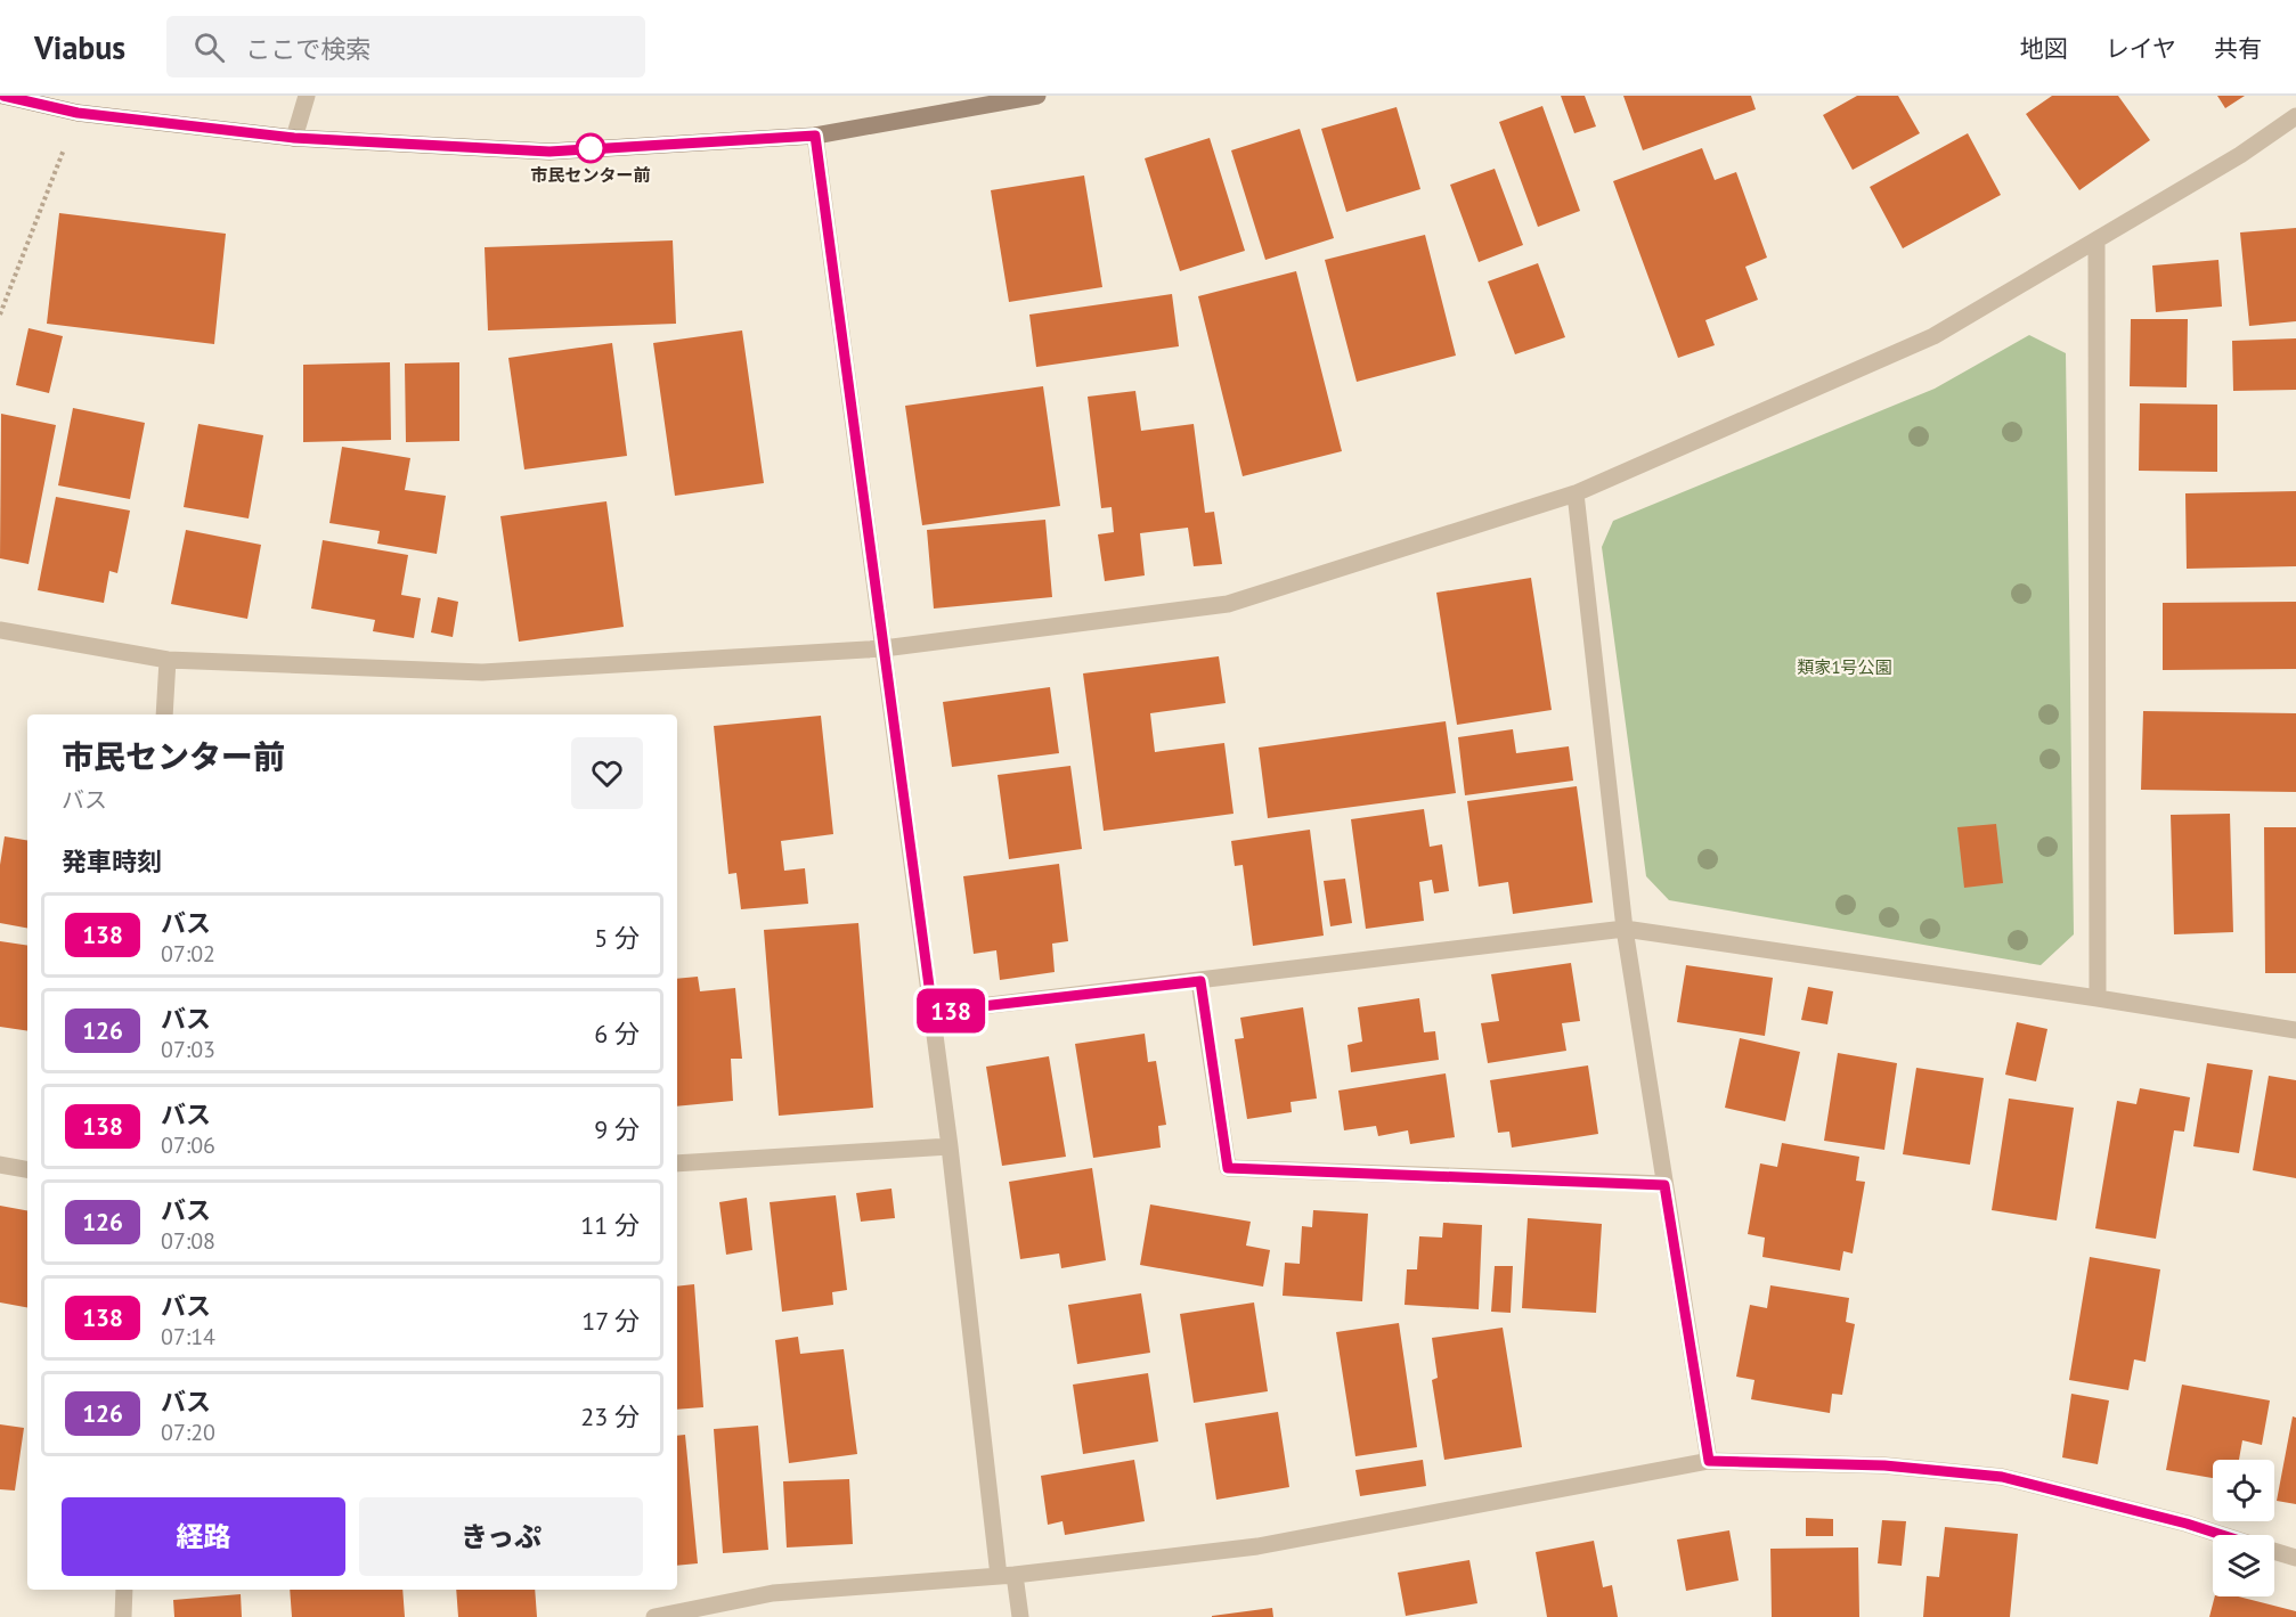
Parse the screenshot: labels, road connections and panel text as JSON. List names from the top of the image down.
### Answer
{
  "parks": ["類家1号公園"],
  "places": ["市民センター前"],
  "lines": ["bus line 138"],
  "page": {
    "header": "Viabus",
    "search": "ここで検索",
    "nav": ["地図", "レイヤ", "共有"],
    "on_map": "138",
    "heading": [
      ["市民センター前", "バス"],
      "発車時刻"
    ],
    "list": [
      {
        "mark": "138",
        "name": "バス",
        "note": "07:02",
        "value": "5 分"
      },
      {
        "mark": "126",
        "name": "バス",
        "note": "07:03",
        "value": "6 分"
      },
      {
        "mark": "138",
        "name": "バス",
        "note": "07:06",
        "value": "9 分"
      },
      {
        "mark": "126",
        "name": "バス",
        "note": "07:08",
        "value": "11 分"
      },
      {
        "mark": "138",
        "name": "バス",
        "note": "07:14",
        "value": "17 分"
      },
      {
        "mark": "126",
        "name": "バス",
        "note": "07:20",
        "value": "23 分"
      }
    ],
    "buttons": ["経路", "きっぷ"]
  }
}
